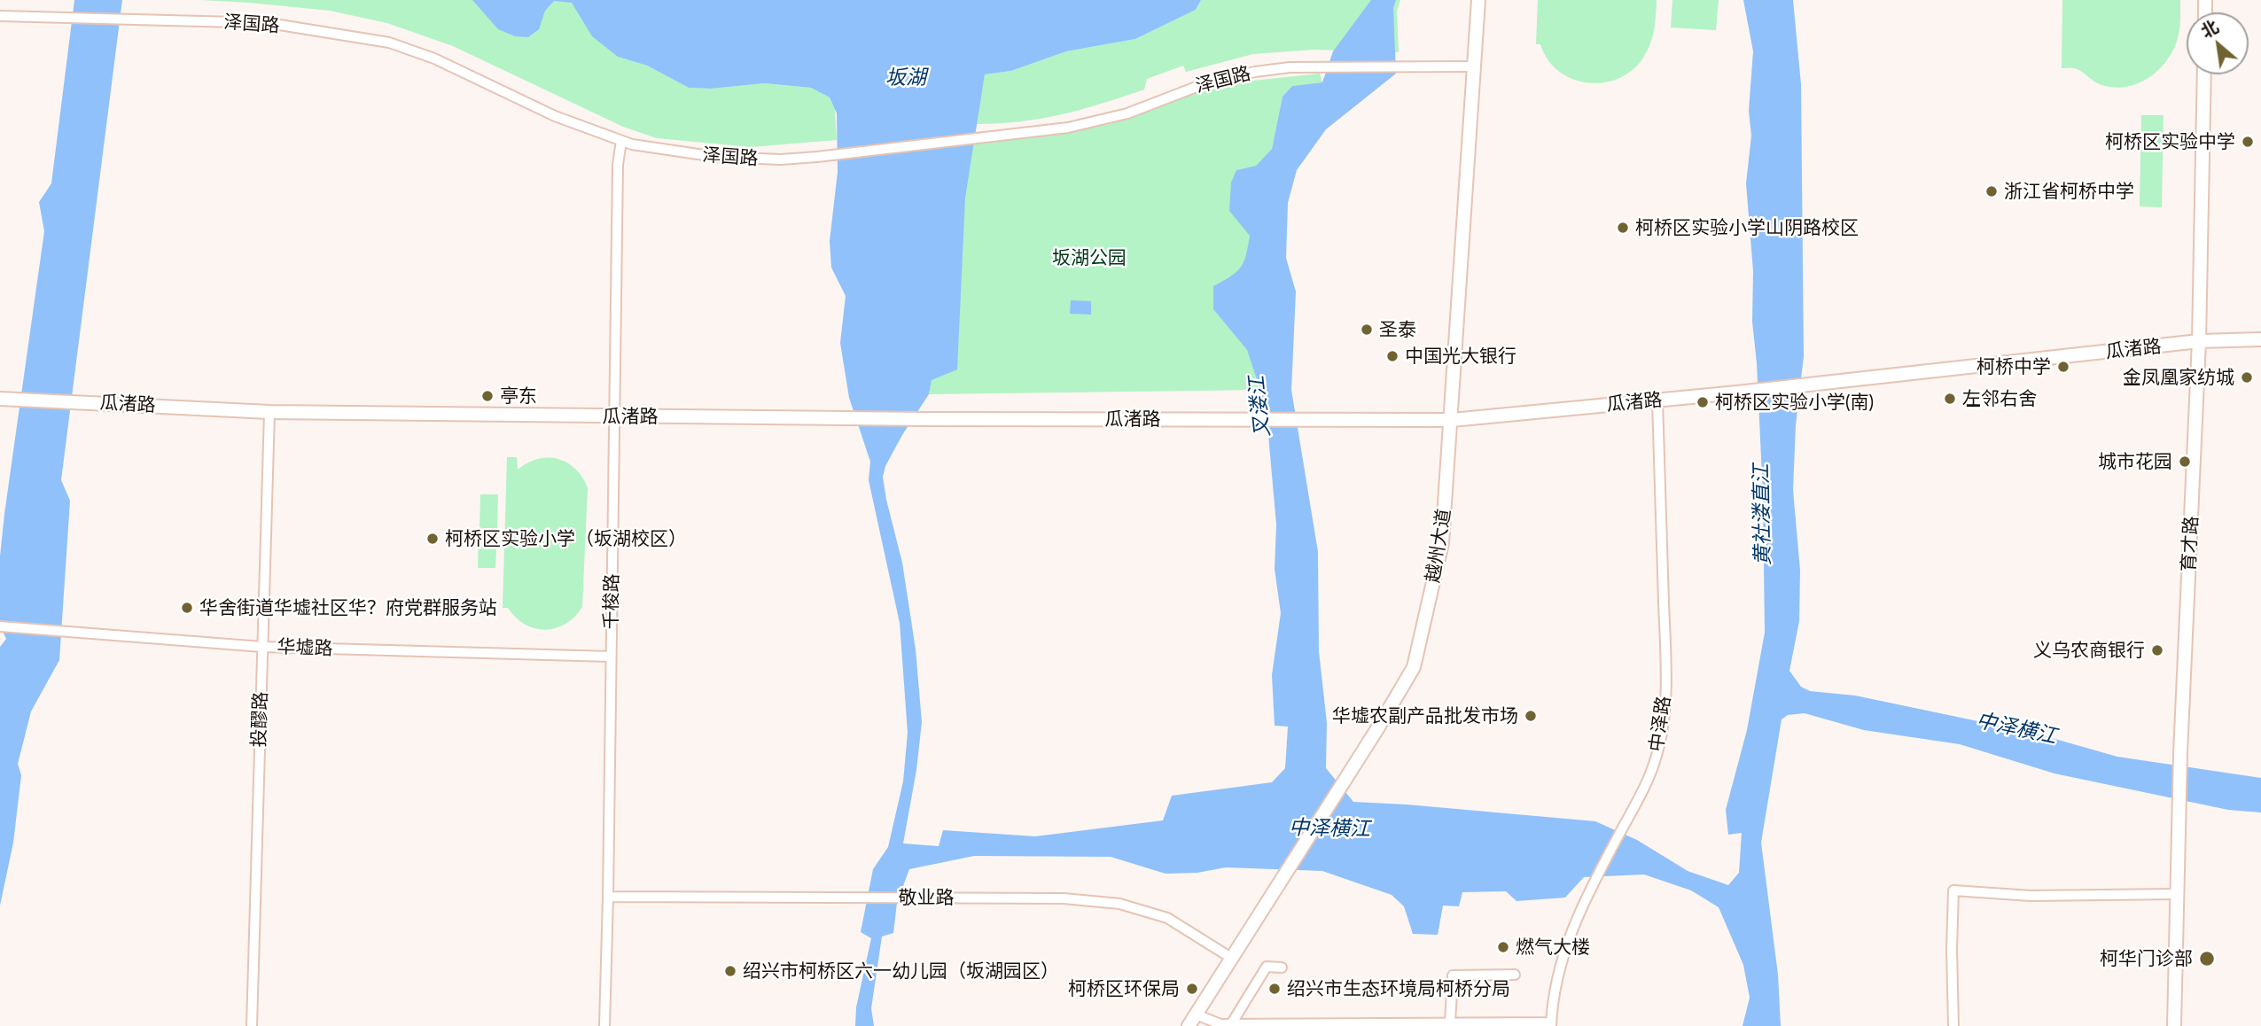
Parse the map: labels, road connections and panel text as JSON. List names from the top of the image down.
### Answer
{
  "streets": {
    "street": [
      "泽国路",
      "瓜渚路",
      "育才路",
      "越州大道",
      "千梭路",
      "华墟路",
      "投醪路",
      "中泽路",
      "敬业路"
    ]
  },
  "crossings": [
    ["泽国路", "越州大道"],
    ["泽国路", "千梭路"],
    ["瓜渚路", "育才路"],
    ["瓜渚路", "越州大道"],
    ["瓜渚路", "千梭路"],
    ["瓜渚路", "投醪路"],
    ["瓜渚路", "中泽路"],
    ["越州大道", "敬业路"],
    ["千梭路", "华墟路"],
    ["千梭路", "敬业路"],
    ["华墟路", "投醪路"]
  ],
  "water": [
    "坂湖",
    "叉溇江",
    "黄社溇直江",
    "中泽横江"
  ],
  "parks": ["坂湖公园"],
  "places": [
    "柯桥区实验中学",
    "浙江省柯桥中学",
    "柯桥区实验小学山阴路校区",
    "圣泰",
    "中国光大银行",
    "柯桥中学",
    "金凤凰家纺城",
    "亭东",
    "左邻右舍",
    "柯桥区实验小学(南)",
    "城市花园",
    "柯桥区实验小学（坂湖校区）",
    "华舍街道华墟社区华？府党群服务站",
    "义乌农商银行",
    "华墟农副产品批发市场",
    "燃气大楼",
    "柯华门诊部",
    "绍兴市柯桥区六一幼儿园（坂湖园区）",
    "柯桥区环保局",
    "绍兴市生态环境局柯桥分局"
  ],
  "north": "top left"
}
